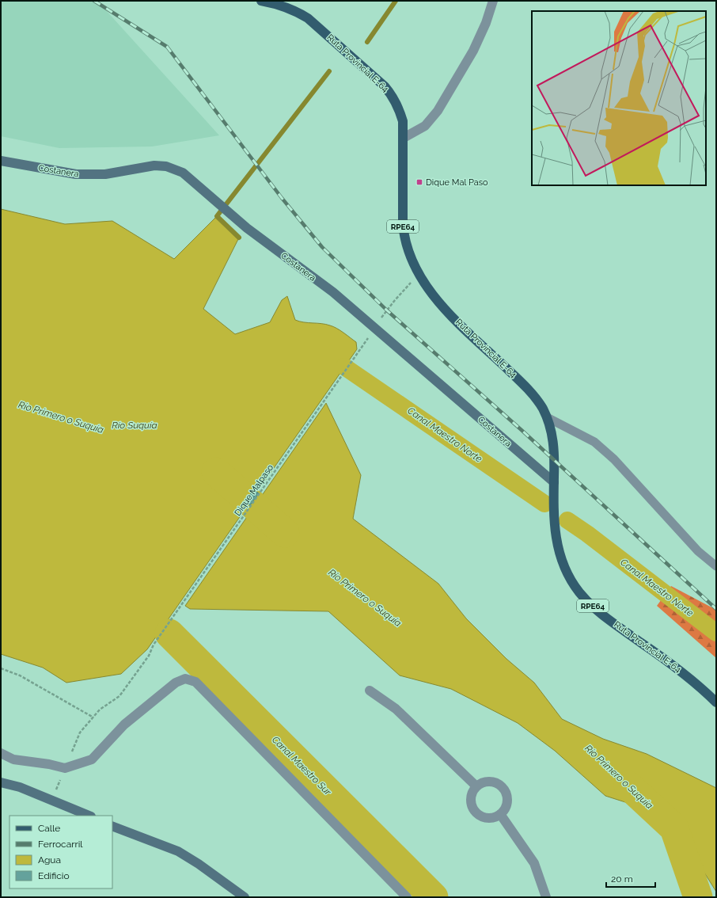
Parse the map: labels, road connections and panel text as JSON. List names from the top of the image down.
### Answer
{
  "streets": {
    "main road": ["Ruta Provincial E-64", "RPE64"],
    "street": ["Costanera"],
    "path": ["Dique Malpaso"]
  },
  "crossings": [
    ["Ruta Provincial E-64", "Costanera"]
  ],
  "water": [
    "Río Primero o Suquía",
    "Río Suquía",
    "Canal Maestro Norte",
    "Canal Maestro Sur"
  ],
  "places": {
    "transit": ["Dique Mal Paso"]
  },
  "legend": [
    "Calle",
    "Ferrocarril",
    "Agua",
    "Edificio"
  ],
  "scale_bar": "20 m"
}
